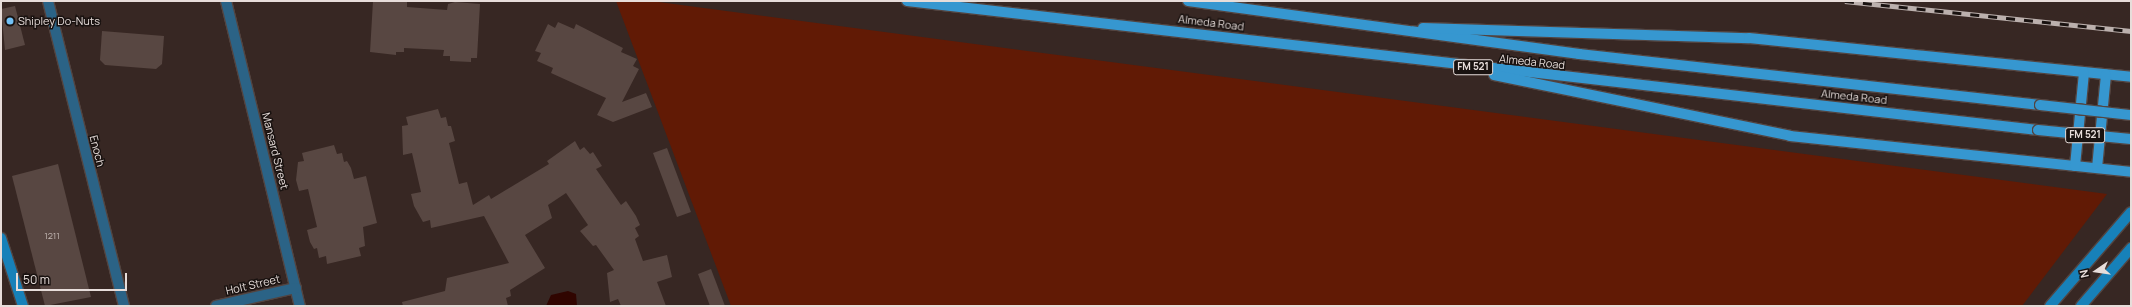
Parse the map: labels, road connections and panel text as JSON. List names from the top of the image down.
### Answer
{
  "streets": {
    "main road": ["Almeda Road", "FM 521"],
    "street": ["Enoch", "Mansard Street", "Holt Street"]
  },
  "crossings": [
    ["Mansard Street", "Holt Street"]
  ],
  "places": ["Shipley Do-Nuts"],
  "house_numbers": ["1211"],
  "scale_bar": "50 m",
  "north": "left"
}
